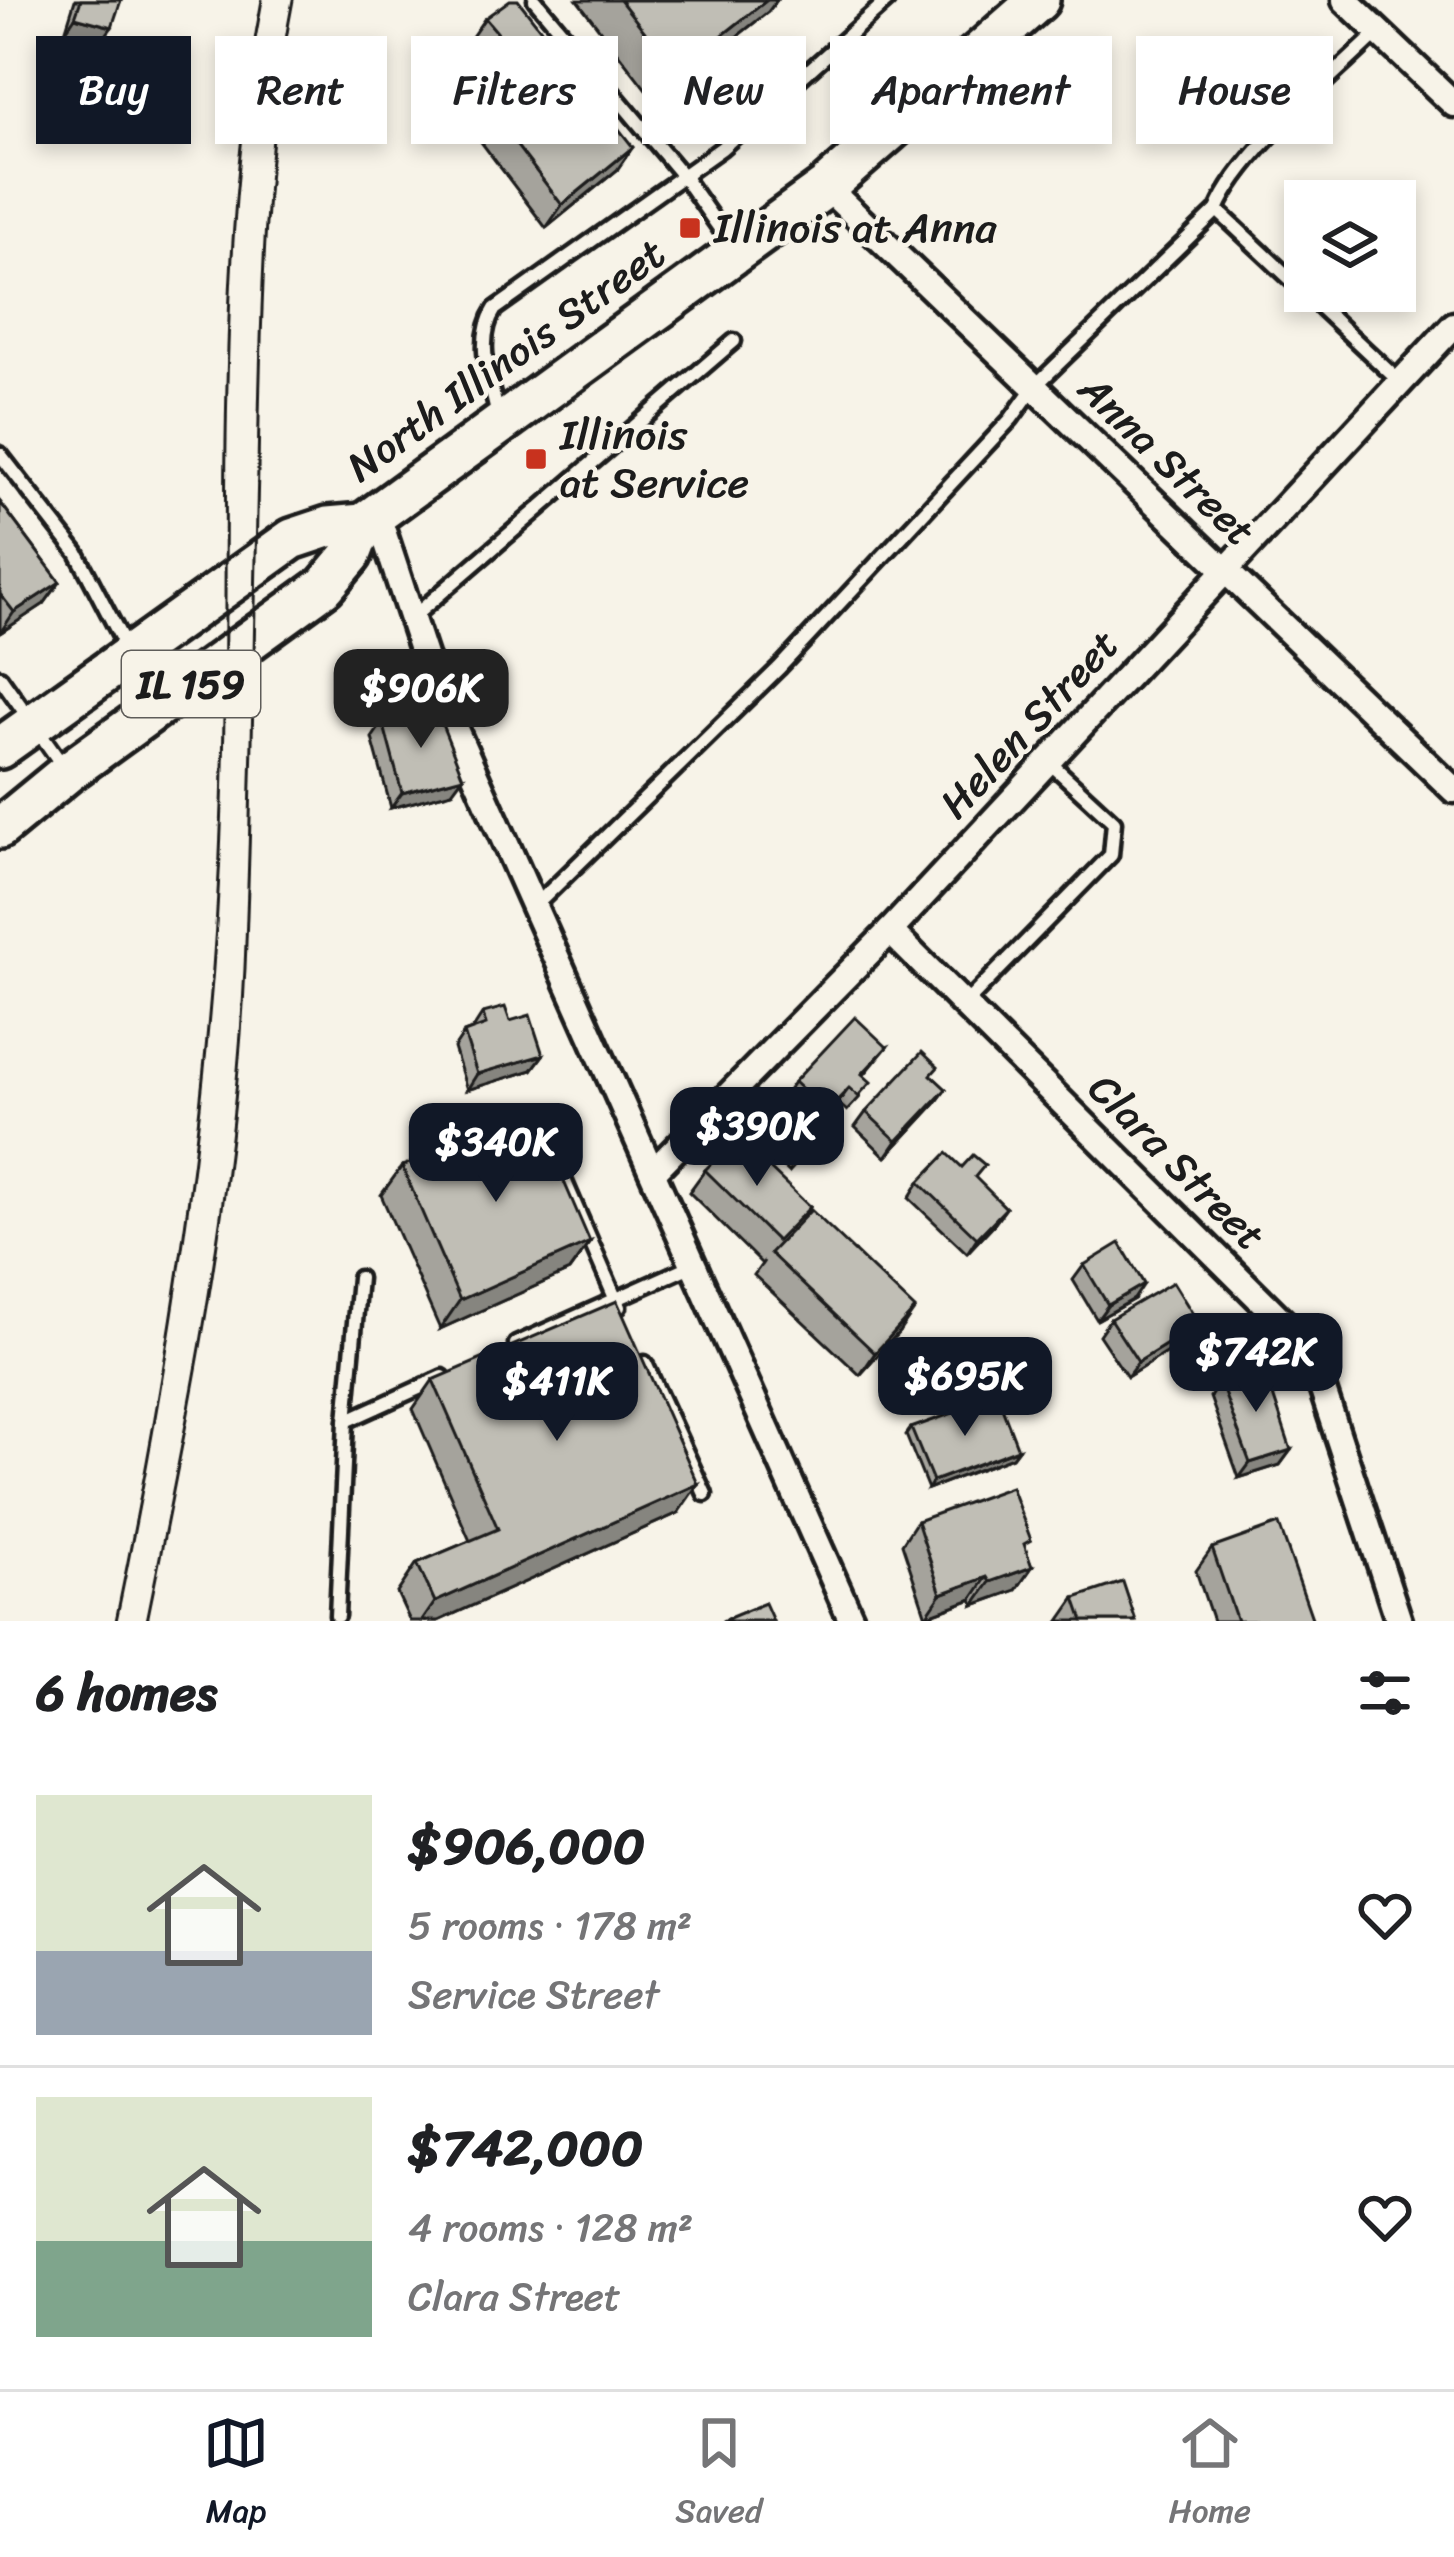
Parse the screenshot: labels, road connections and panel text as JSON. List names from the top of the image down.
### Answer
{
  "streets": {
    "main road": ["North Illinois Street", "IL 159"],
    "street": ["Anna Street", "Helen Street", "Clara Street"]
  },
  "crossings": [
    ["North Illinois Street", "Anna Street"],
    ["Anna Street", "Helen Street"],
    ["Helen Street", "Clara Street"]
  ],
  "places": {
    "transit": ["Illinois at Anna", "Illinois at Service"]
  },
  "page": {
    "chip": [
      "Buy",
      "Rent",
      "Filters",
      "New",
      "Apartment",
      "House"
    ],
    "price": [
      "$906K",
      "$390K",
      "$340K",
      "$742K",
      "$695K",
      "$411K"
    ],
    "heading": "6 homes",
    "list": [
      {
        "name": "$906,000",
        "note": "5 rooms · 178 m² · Service Street"
      },
      {
        "name": "$742,000",
        "note": "4 rooms · 128 m² · Clara Street"
      }
    ],
    "tabs": ["Map", "Saved", "Home"]
  }
}
